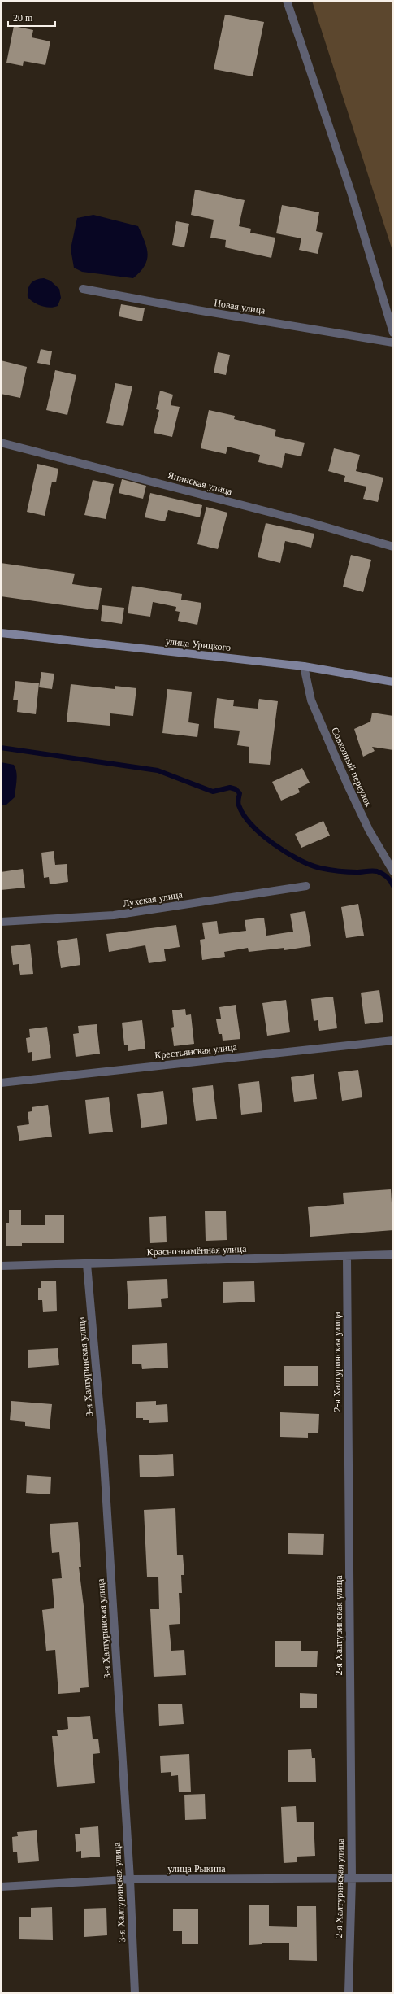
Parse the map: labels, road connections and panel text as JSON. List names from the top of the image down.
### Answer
{
  "streets": {
    "main road": ["улица Урицкого"],
    "street": [
      "Новая улица",
      "Янинская улица",
      "Совхозный переулок",
      "Лухская улица",
      "Крестьянская улица",
      "Краснознамённая улица",
      "2-я Халтуринская улица",
      "3-я Халтуринская улица",
      "улица Рыкина"
    ]
  },
  "crossings": [
    ["улица Урицкого", "Совхозный переулок"],
    ["Краснознамённая улица", "2-я Халтуринская улица"],
    ["Краснознамённая улица", "3-я Халтуринская улица"],
    ["2-я Халтуринская улица", "улица Рыкина"],
    ["3-я Халтуринская улица", "улица Рыкина"]
  ],
  "scale_bar": "20 m"
}
